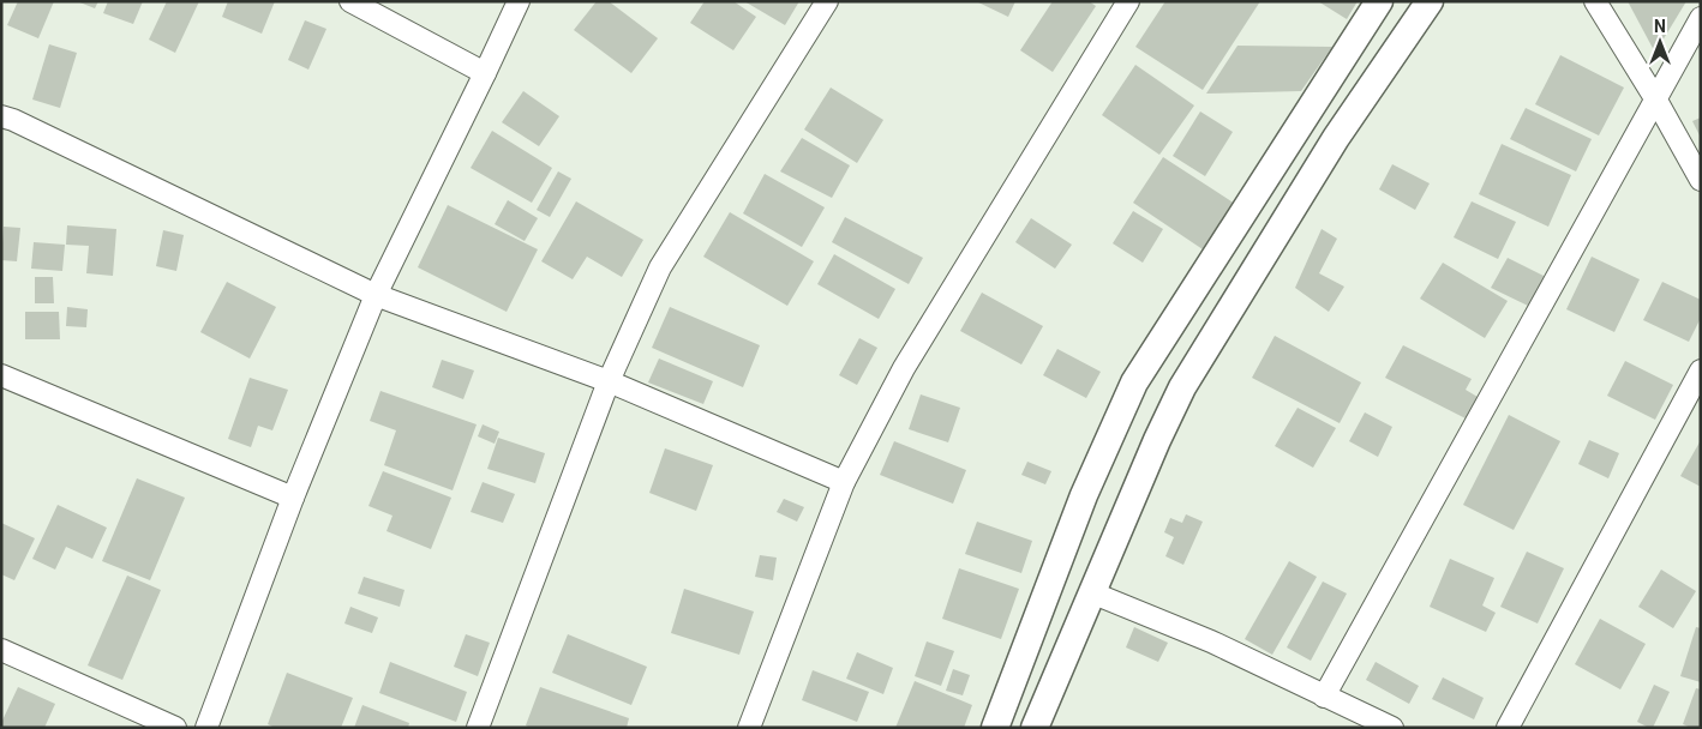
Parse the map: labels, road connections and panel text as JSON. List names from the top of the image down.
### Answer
{
  "north": "top"
}
